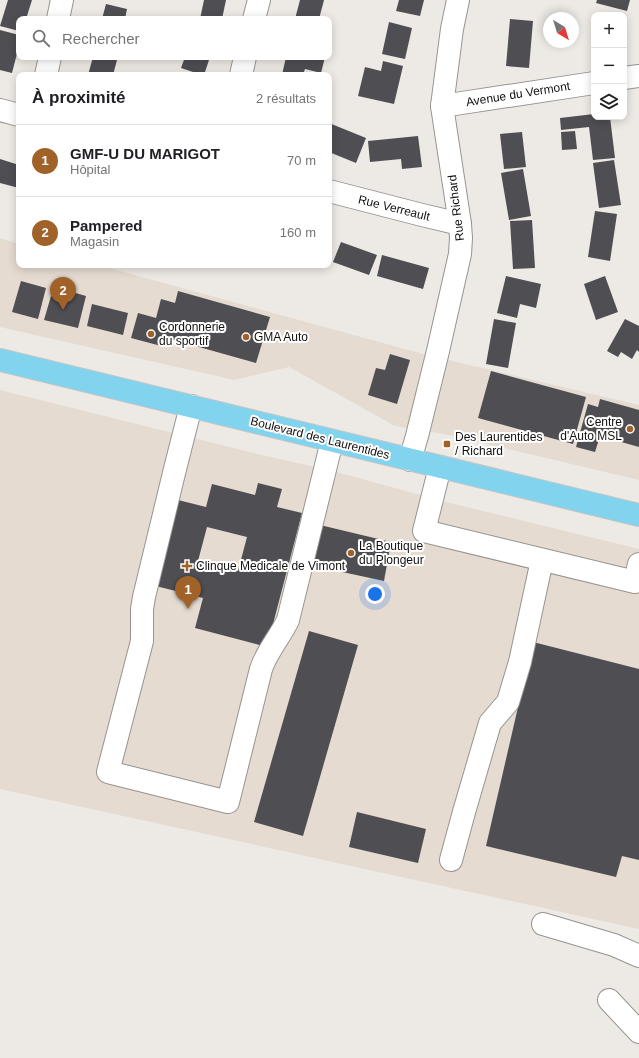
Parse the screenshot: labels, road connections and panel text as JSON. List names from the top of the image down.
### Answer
{
  "streets": {
    "main road": ["Boulevard des Laurentides"],
    "street": ["Avenue du Vermont", "Rue Verreault", "Rue Richard"]
  },
  "crossings": [
    ["Avenue du Vermont", "Rue Richard"],
    ["Rue Verreault", "Rue Richard"],
    ["Rue Richard", "Boulevard des Laurentides"]
  ],
  "places": {
    "other": [
      "Cordonnerie du sportif",
      "GMA Auto",
      "Centre d'Auto MSL",
      "La Boutique du Plongeur"
    ],
    "transit": ["Des Laurentides / Richard"],
    "health": ["Clinque Medicale de Vimont"]
  },
  "north": "bottom right",
  "page": {
    "map_buttons": ["+", "−"],
    "search": "Rechercher",
    "heading": ["À proximité", "2 résultats"],
    "list": [
      {
        "mark": "1",
        "name": "GMF-U DU MARIGOT",
        "note": "Hôpital",
        "value": "70 m"
      },
      {
        "mark": "2",
        "name": "Pampered",
        "note": "Magasin",
        "value": "160 m"
      }
    ],
    "pins": ["2", "1"]
  }
}
